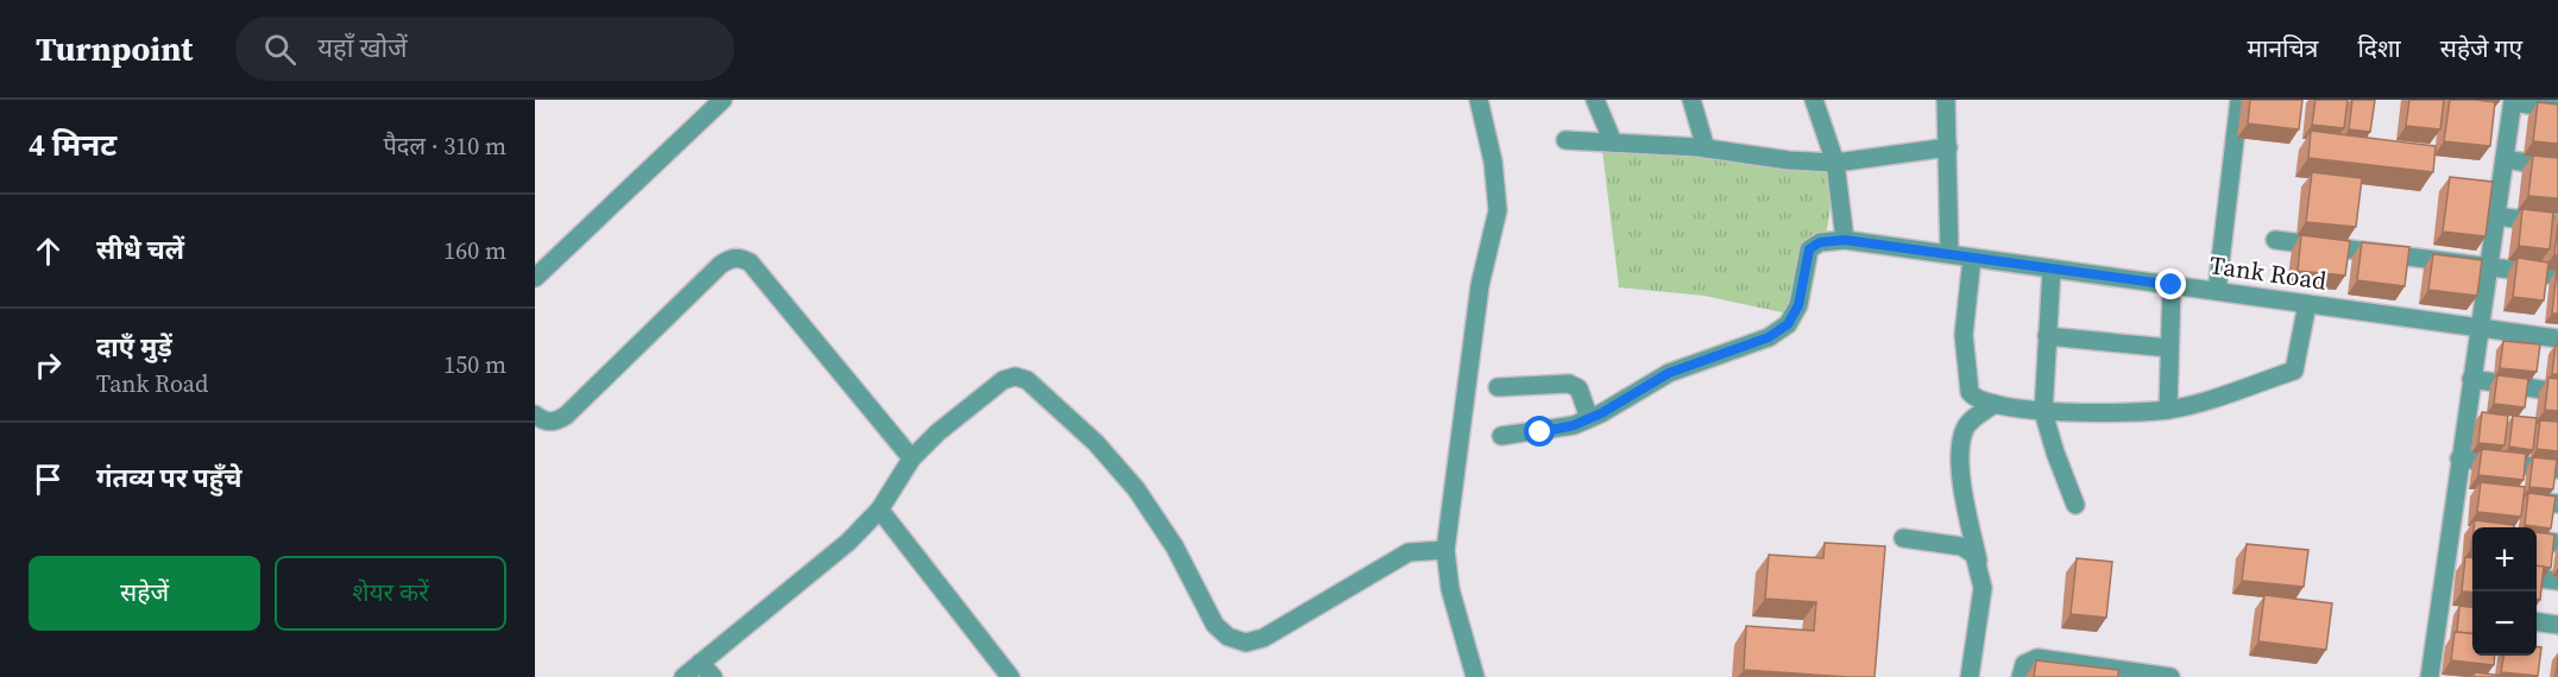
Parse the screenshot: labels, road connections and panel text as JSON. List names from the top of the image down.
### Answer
{
  "streets": {
    "street": ["Tank Road"]
  },
  "page": {
    "header": "Turnpoint",
    "search": "यहाँ खोजें",
    "nav": ["मानचित्र", "दिशा", "सहेजे गए"],
    "heading": ["4 मिनट", "पैदल · 310 m"],
    "list": [
      ["सीधे चलें", "160 m"],
      ["दाएँ मुड़ें", "Tank Road", "150 m"],
      "गंतव्य पर पहुँचे"
    ],
    "map_buttons": ["+", "−"],
    "buttons": ["सहेजें", "शेयर करें"]
  }
}
